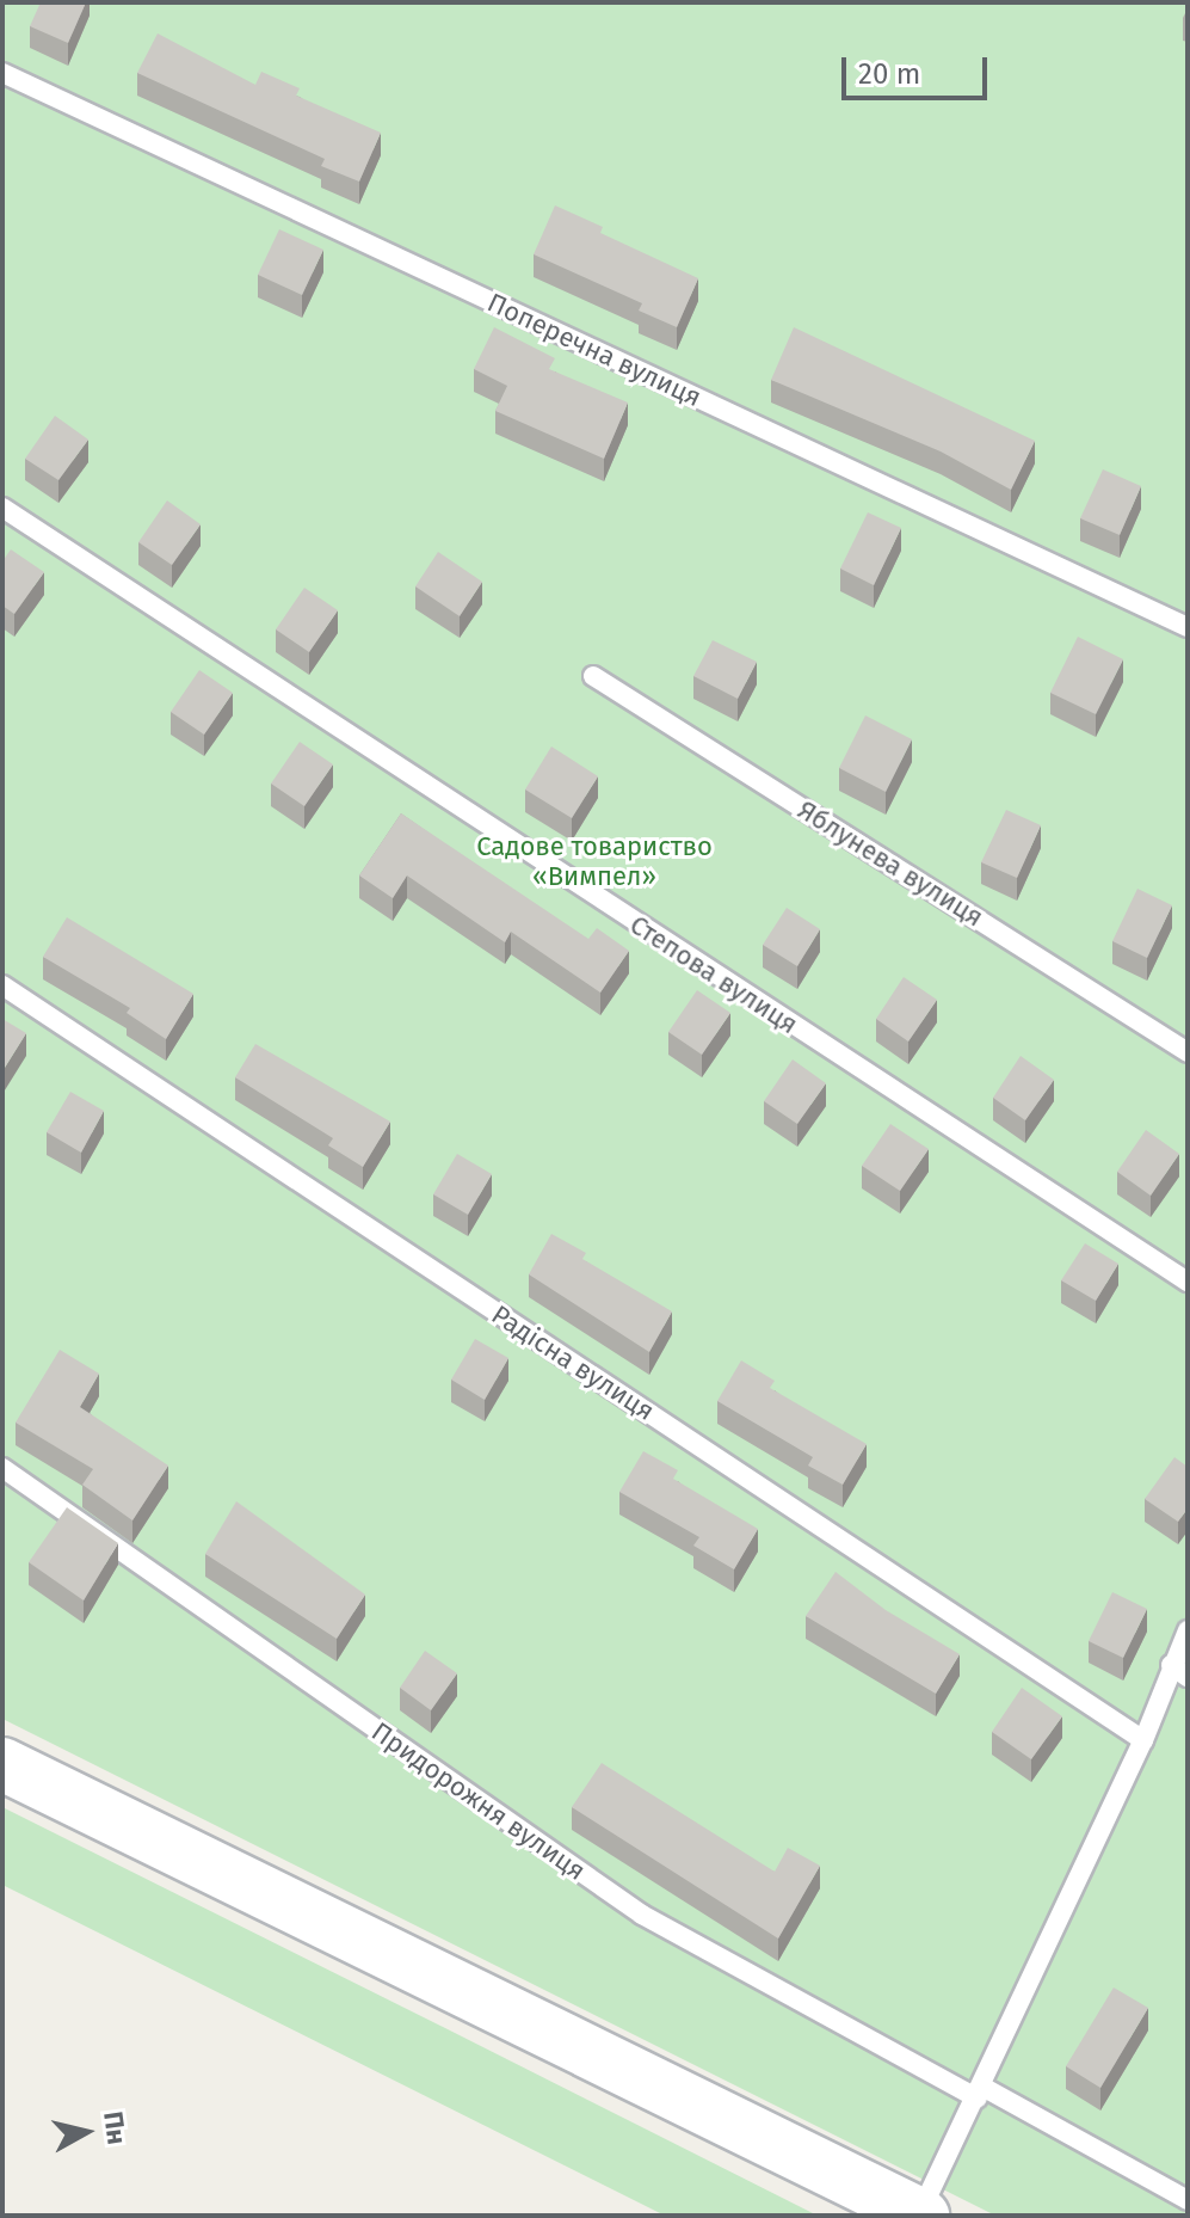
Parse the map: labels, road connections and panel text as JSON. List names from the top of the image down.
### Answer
{
  "streets": {
    "lane": [
      "Поперечна вулиця",
      "Яблунева вулиця",
      "Степова вулиця",
      "Радісна вулиця",
      "Придорожня вулиця"
    ]
  },
  "parks": ["Садове товариство «Вимпел»"],
  "scale_bar": "20 m",
  "north": "right"
}
